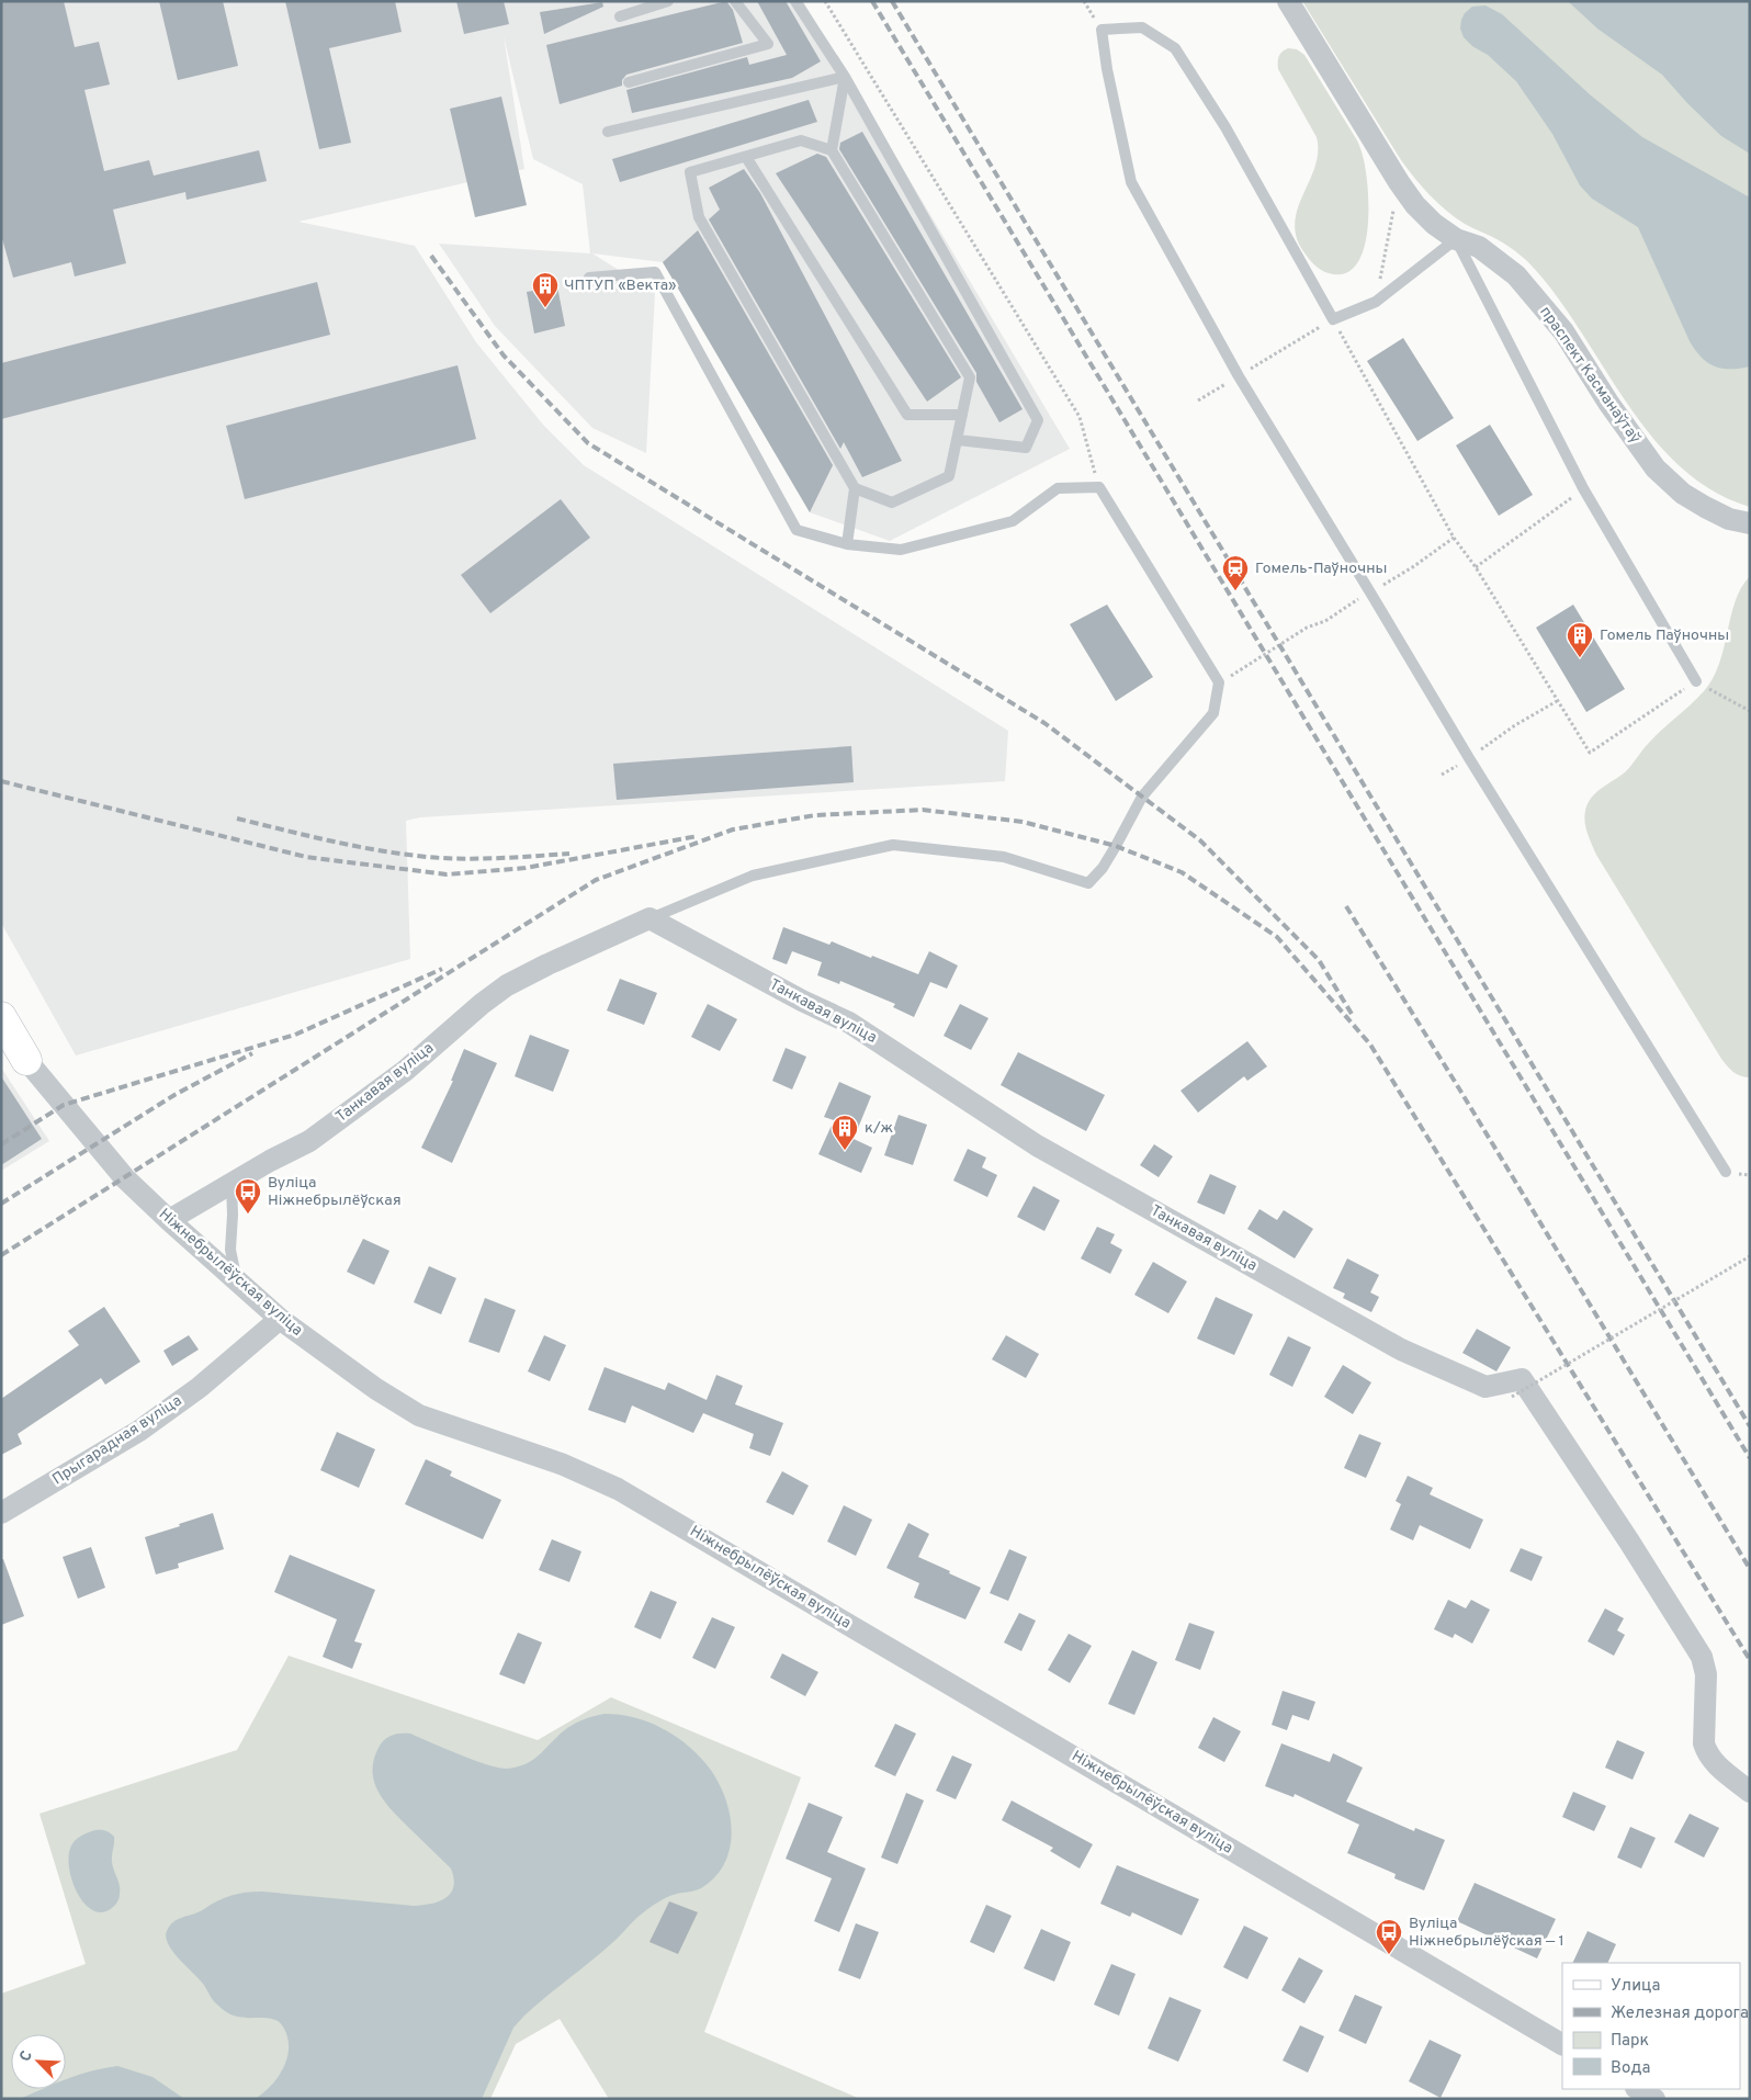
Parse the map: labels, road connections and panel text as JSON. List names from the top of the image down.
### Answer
{
  "streets": {
    "street": [
      "праспект Касманаўтаў",
      "Танкавая вуліца",
      "Ніжнебрылёўская вуліца",
      "Прыгарадная вуліца"
    ]
  },
  "crossings": [
    ["Танкавая вуліца", "Ніжнебрылёўская вуліца"],
    ["Ніжнебрылёўская вуліца", "Прыгарадная вуліца"]
  ],
  "places": {
    "building": ["ЧПТУП «Векта»", "Гомель Паўночны", "к/ж"],
    "station": ["Гомель-Паўночны"],
    "bus stop": ["Вуліца Ніжнебрылёўская", "Вуліца Ніжнебрылёўская — 1"]
  },
  "legend": [
    "Улица",
    "Железная дорога",
    "Парк",
    "Вода"
  ],
  "north": "top left"
}
